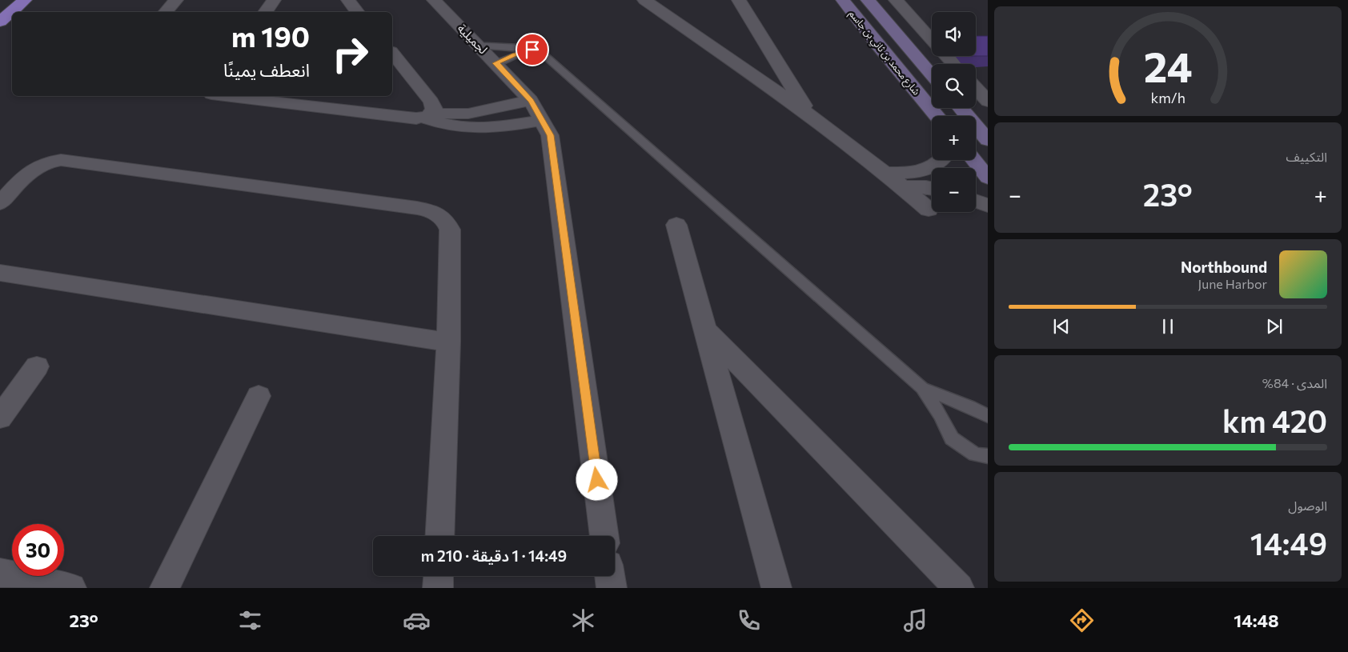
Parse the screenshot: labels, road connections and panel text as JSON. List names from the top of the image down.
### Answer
{
  "streets": {
    "main road": ["شارع محمد بن ثاني بن جاسم"],
    "street": ["لجميلية"]
  },
  "page": {
    "map_buttons": ["+", "−"],
    "turn": ["190 m", "انعطف يمينًا"],
    "tile": [
      "التكييف",
      ["المدى · 84%", "420 km"],
      ["الوصول", "14:49"]
    ],
    "heat": ["−", "23°", "+"],
    "song": ["Northbound", "June Harbor"],
    "limit": "30",
    "trip": "14:49 · 1 دقيقة · 210 m",
    "tabs": ["14:48", "23°"],
    "gauge": ["24", "km/h"]
  }
}
